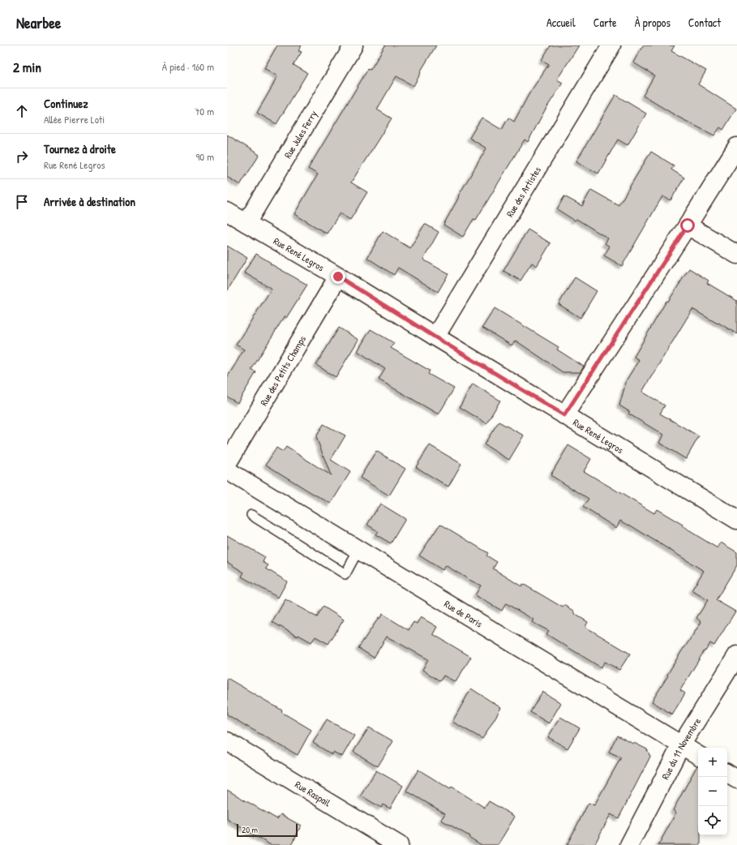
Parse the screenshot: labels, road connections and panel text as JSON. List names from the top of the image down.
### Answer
{
  "streets": {
    "street": [
      "Rue Jules Ferry",
      "Rue des Artistes",
      "Rue René Legros",
      "Rue des Petits Champs",
      "Rue de Paris",
      "Rue du 11 Novembre",
      "Rue Raspail"
    ]
  },
  "crossings": [
    ["Rue Jules Ferry", "Rue René Legros"],
    ["Rue des Artistes", "Rue René Legros"],
    ["Rue René Legros", "Rue des Petits Champs"],
    ["Rue de Paris", "Rue du 11 Novembre"]
  ],
  "scale_bar": "20 m",
  "page": {
    "header": "Nearbee",
    "nav": [
      "Accueil",
      "Carte",
      "À propos",
      "Contact"
    ],
    "heading": ["2 min", "À pied · 160 m"],
    "list": [
      ["Continuez", "Allée Pierre Loti", "70 m"],
      ["Tournez à droite", "Rue René Legros", "90 m"],
      "Arrivée à destination"
    ],
    "map_buttons": ["+", "−"],
    "scale": "20 m"
  }
}
